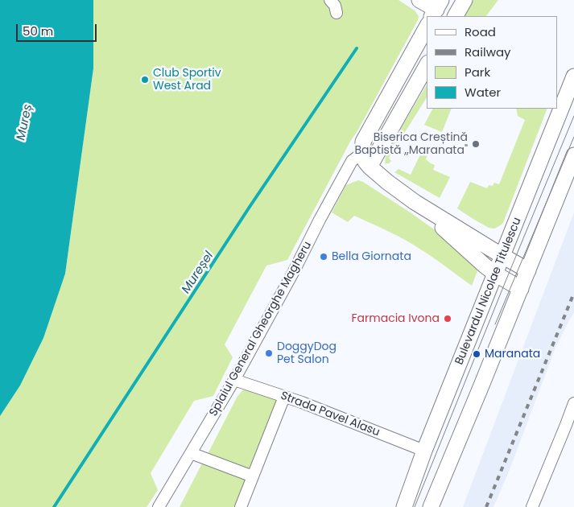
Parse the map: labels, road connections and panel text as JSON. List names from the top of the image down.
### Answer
{
  "streets": {
    "main road": ["Bulevardul Nicolae Titulescu"],
    "street": ["Splaiul General Gheorghe Magheru", "Strada Pavel Alasu"]
  },
  "crossings": [
    ["Bulevardul Nicolae Titulescu", "Strada Pavel Alasu"],
    ["Splaiul General Gheorghe Magheru", "Strada Pavel Alasu"]
  ],
  "water": ["Mureș", "Mureșel"],
  "places": [
    "Club Sportiv West Arad",
    "Biserica Creștină Baptistă ,,Maranata\"",
    "Bella Giornata",
    "Farmacia Ivona",
    "DoggyDog Pet Salon",
    "Maranata"
  ],
  "legend": [
    "Road",
    "Railway",
    "Park",
    "Water"
  ],
  "scale_bar": "50 m"
}
